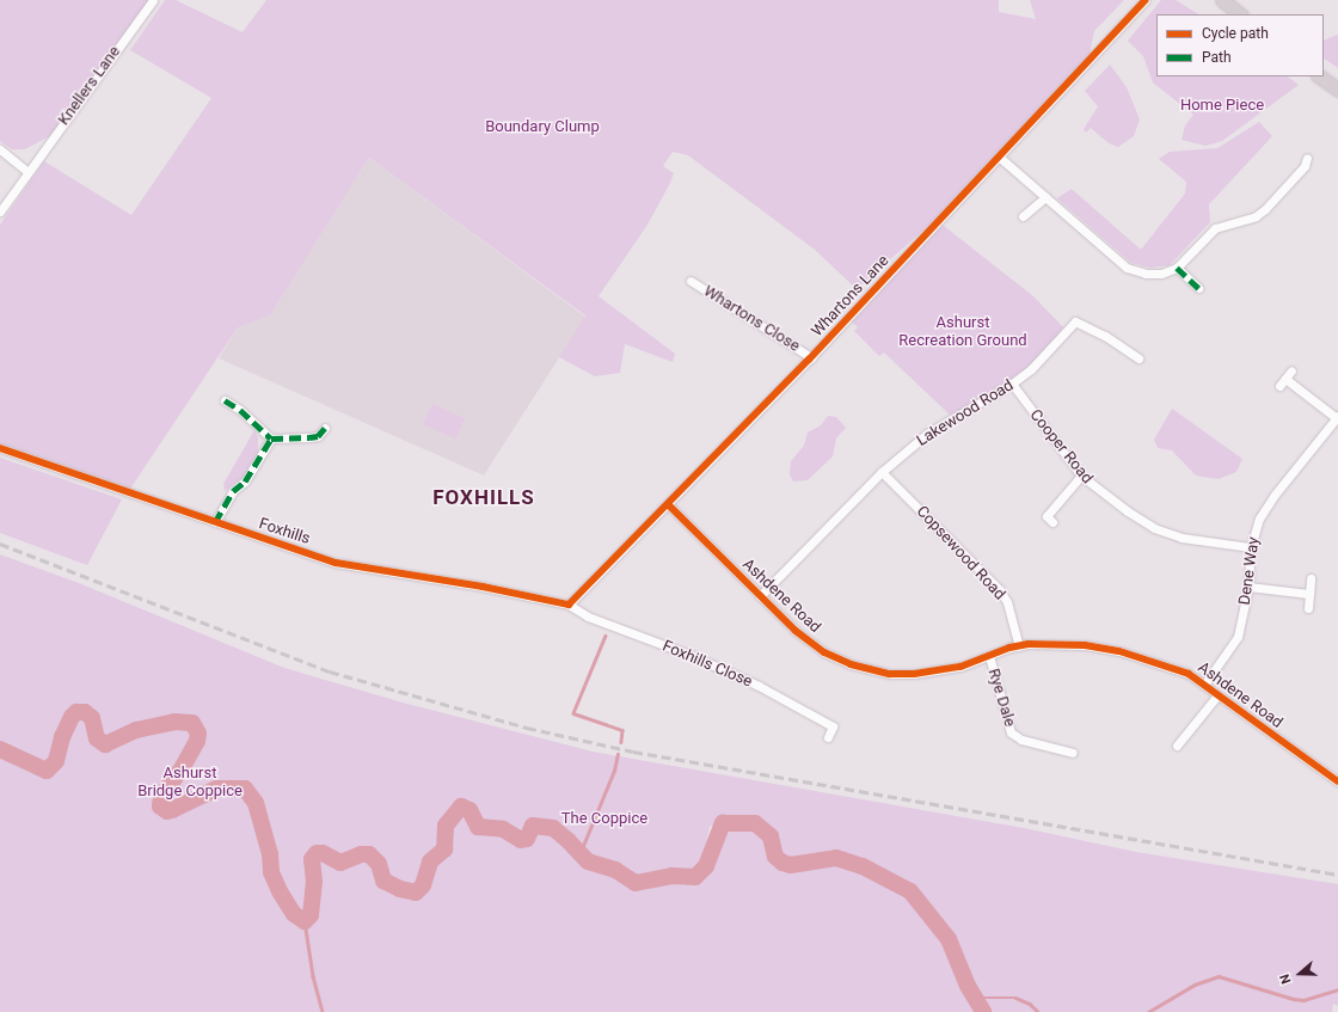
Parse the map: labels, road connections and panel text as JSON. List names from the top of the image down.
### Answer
{
  "streets": {
    "street": [
      "Knellers Lane",
      "Whartons Lane",
      "Whartons Close",
      "Lakewood Road",
      "Cooper Road",
      "Foxhills",
      "Copsewood Road",
      "Dene Way",
      "Ashdene Road",
      "Foxhills Close",
      "Rye Dale"
    ]
  },
  "crossings": [
    ["Whartons Lane", "Whartons Close"],
    ["Whartons Lane", "Foxhills"],
    ["Whartons Lane", "Ashdene Road"],
    ["Whartons Lane", "Foxhills Close"],
    ["Lakewood Road", "Cooper Road"],
    ["Lakewood Road", "Copsewood Road"],
    ["Lakewood Road", "Ashdene Road"],
    ["Cooper Road", "Dene Way"],
    ["Foxhills", "Foxhills Close"],
    ["Copsewood Road", "Ashdene Road"],
    ["Dene Way", "Ashdene Road"],
    ["Ashdene Road", "Rye Dale"]
  ],
  "districts": ["FOXHILLS"],
  "parks": [
    "Home Piece",
    "Boundary Clump",
    "Ashurst Recreation Ground",
    "Ashurst Bridge Coppice",
    "The Coppice"
  ],
  "legend": ["Cycle path", "Path"],
  "north": "left"
}
